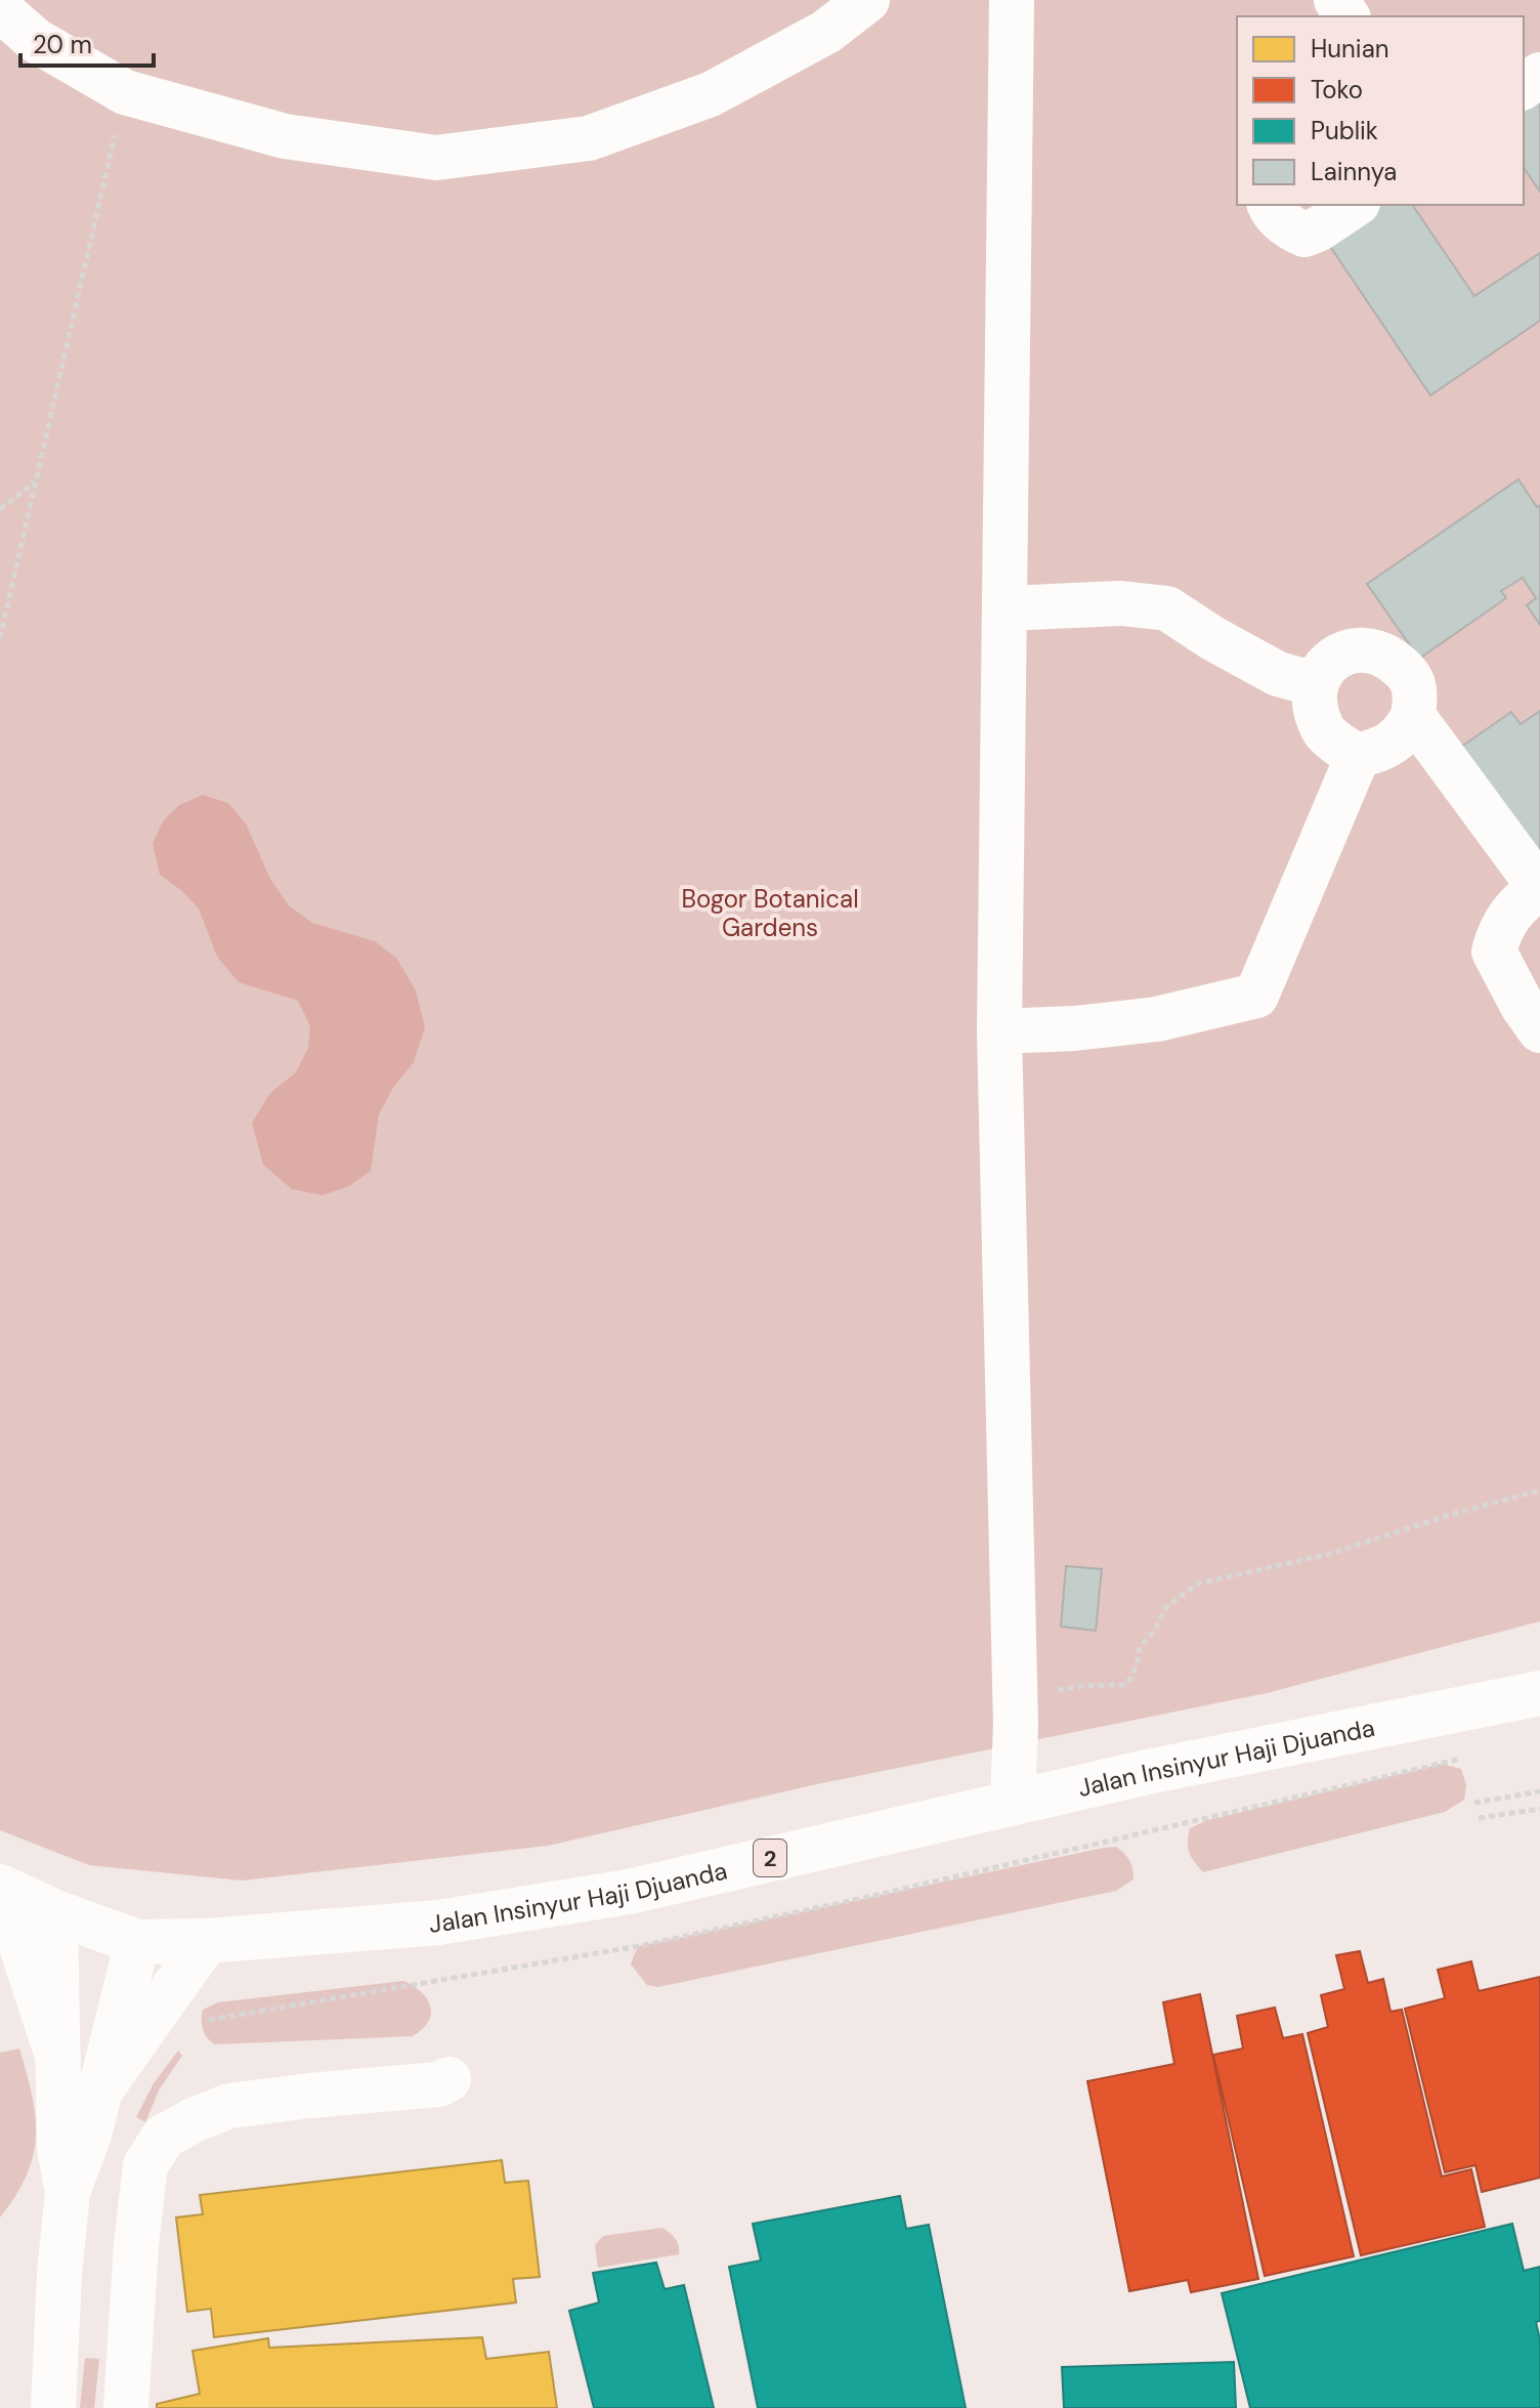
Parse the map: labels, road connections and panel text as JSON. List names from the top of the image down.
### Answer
{
  "streets": {
    "main road": ["Jalan Insinyur Haji Djuanda", "2"]
  },
  "parks": ["Bogor Botanical Gardens"],
  "legend": [
    "Hunian",
    "Toko",
    "Publik",
    "Lainnya"
  ],
  "scale_bar": "20 m"
}
